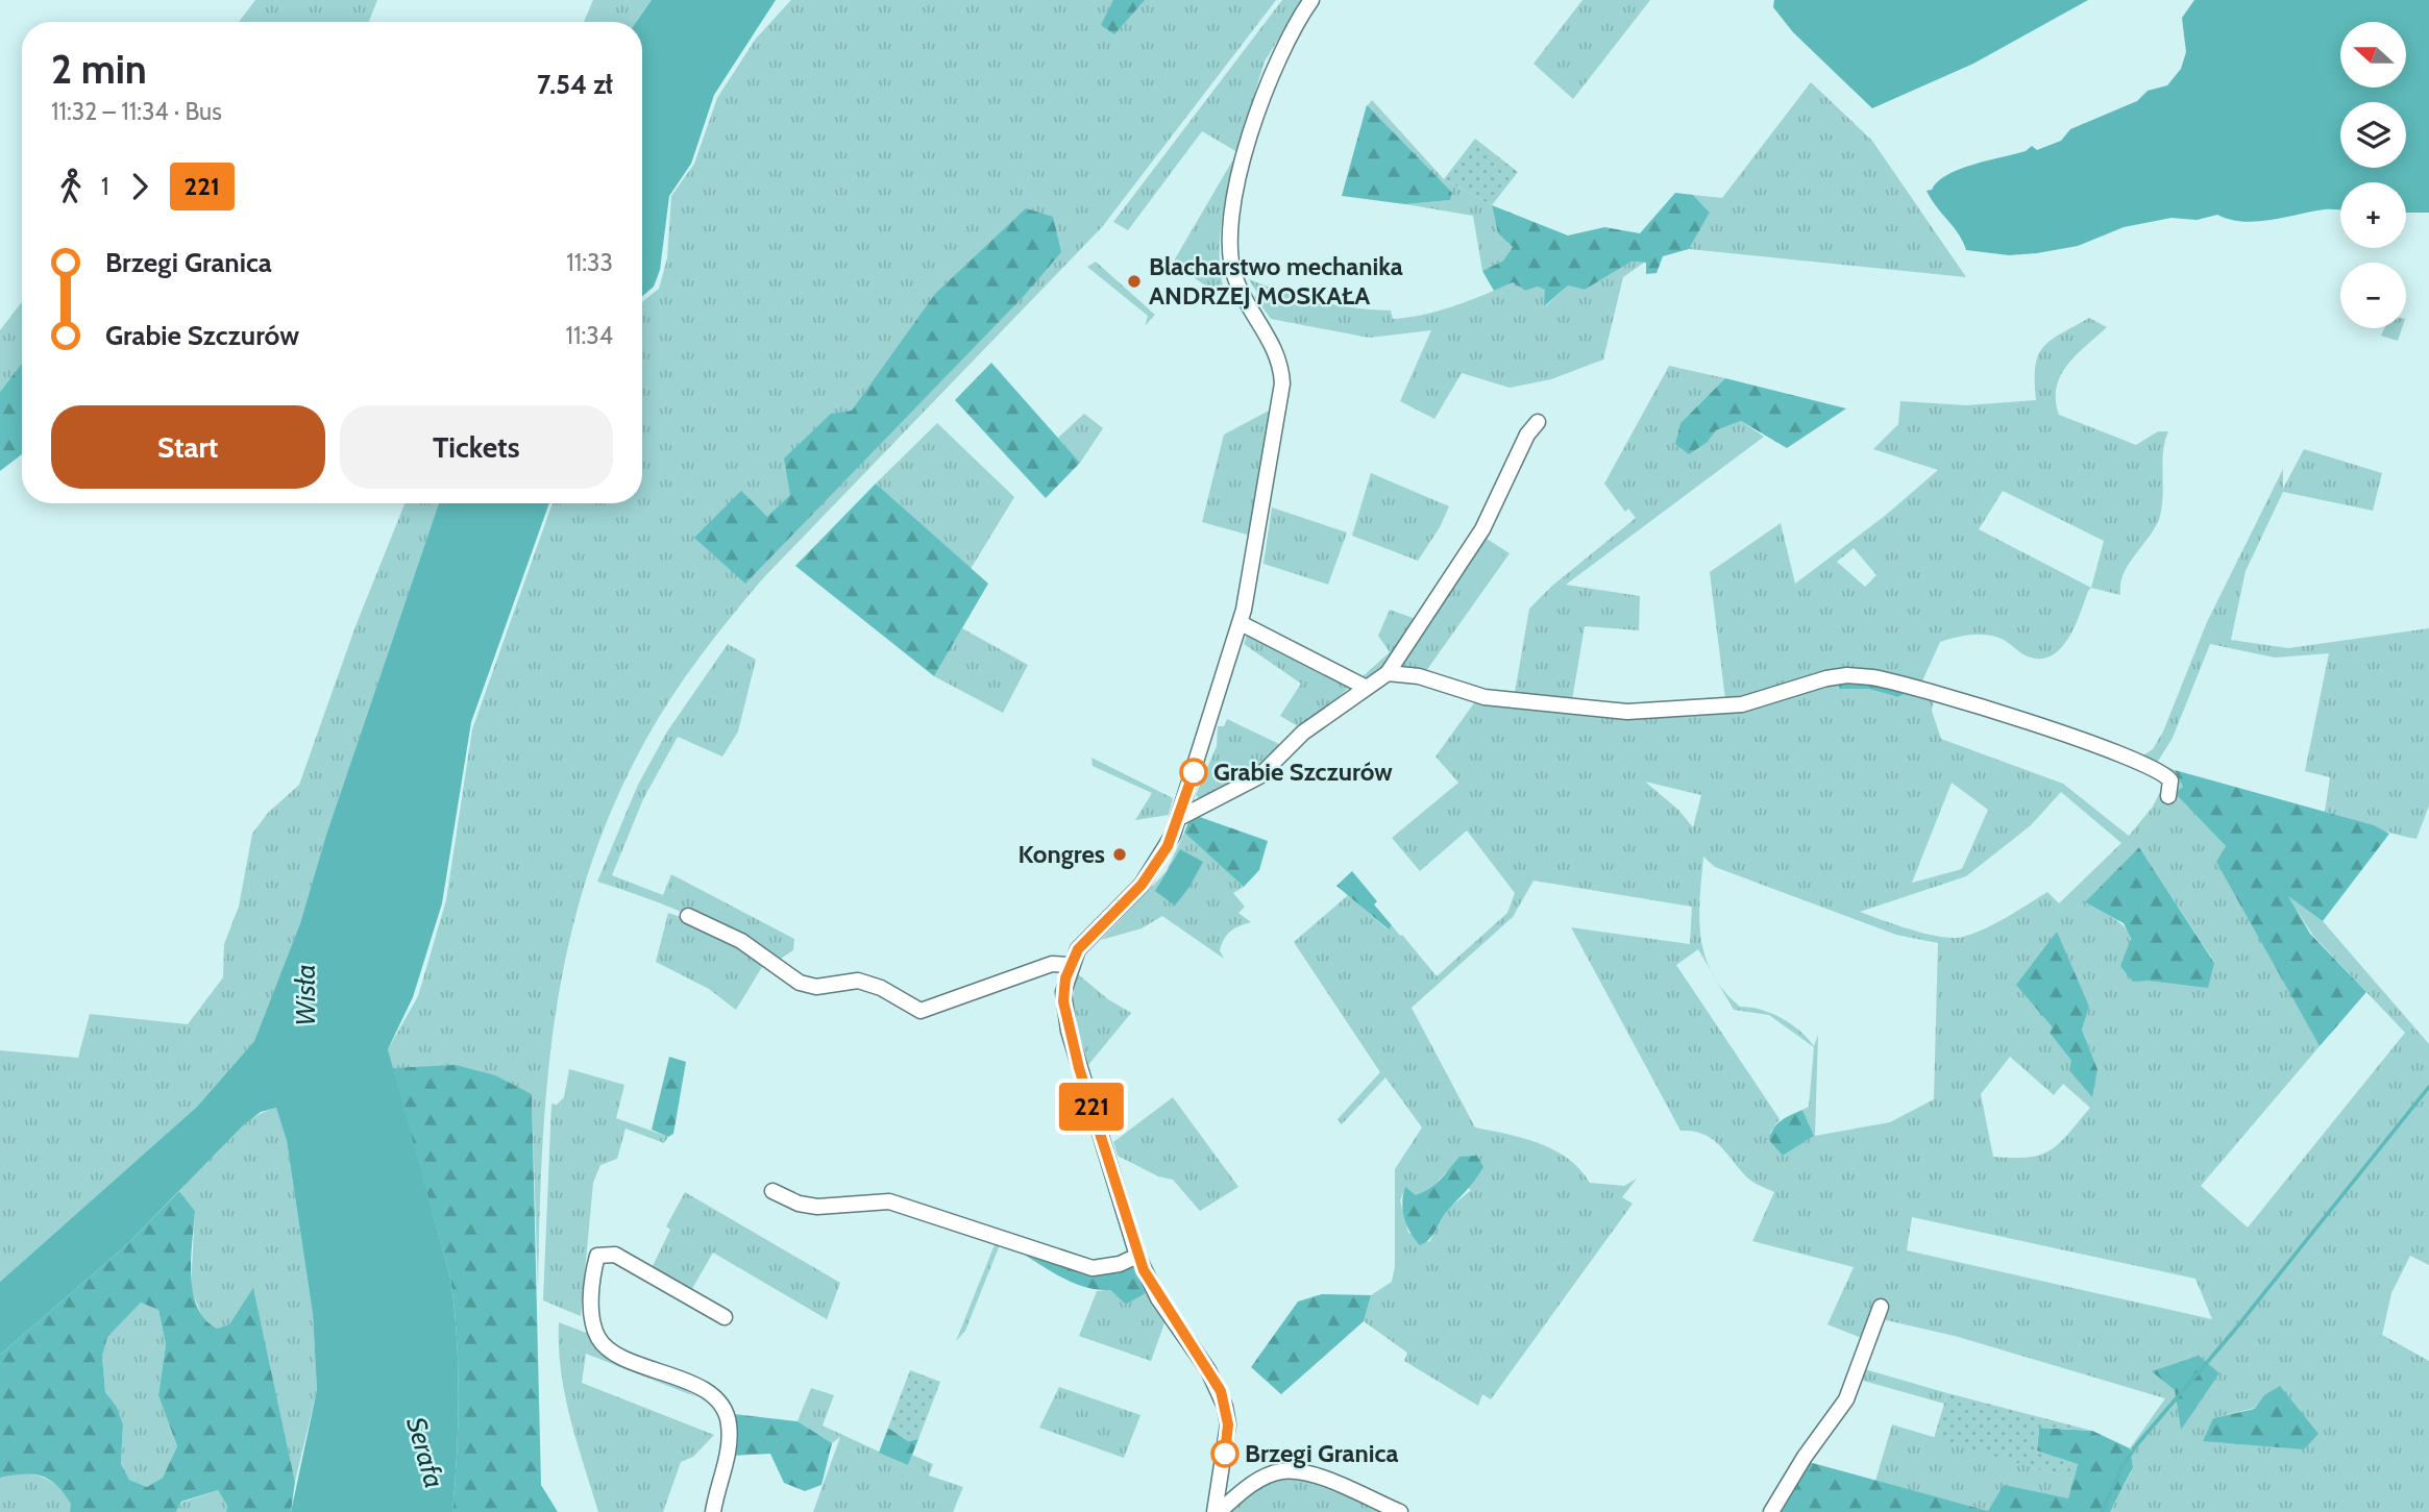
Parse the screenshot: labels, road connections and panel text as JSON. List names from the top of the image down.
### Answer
{
  "water": ["Wisła", "Serafa"],
  "places": [
    "Blacharstwo mechanika ANDRZEJ MOSKAŁA",
    "Grabie Szczurów",
    "Kongres",
    "Brzegi Granica"
  ],
  "lines": ["bus line 221"],
  "north": "left",
  "page": {
    "on_map": "221",
    "map_buttons": ["+", "−"],
    "heading": ["2 min", "11:32 – 11:34 · Bus", "7.54 zł"],
    "legs": ["1", "221"],
    "list": [
      {
        "name": "Brzegi Granica",
        "value": "11:33"
      },
      {
        "name": "Grabie Szczurów",
        "value": "11:34"
      }
    ],
    "buttons": ["Start", "Tickets"]
  }
}
